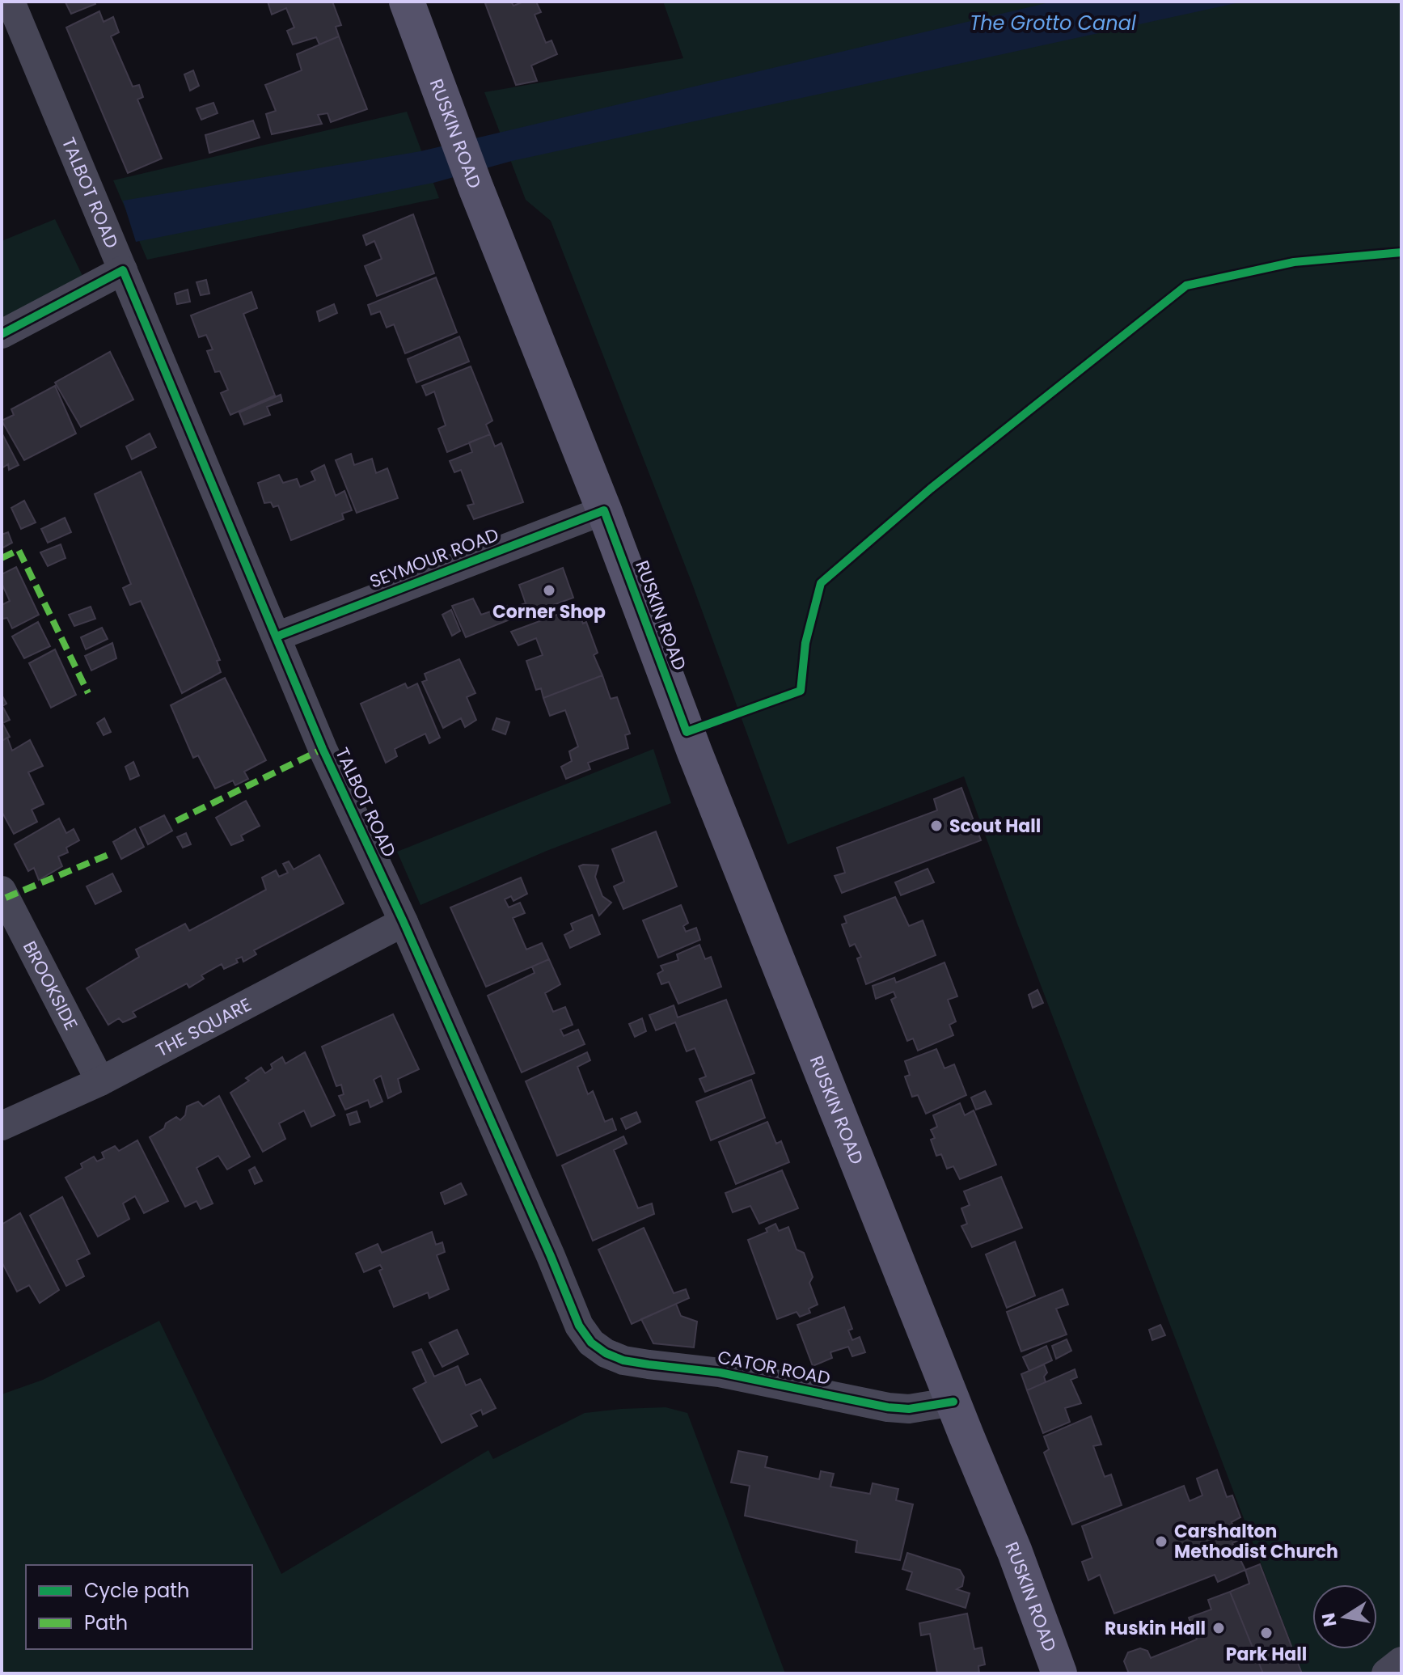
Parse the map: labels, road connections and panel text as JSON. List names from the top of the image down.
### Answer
{
  "streets": {
    "main road": ["RUSKIN ROAD"],
    "street": [
      "TALBOT ROAD",
      "SEYMOUR ROAD",
      "BROOKSIDE",
      "THE SQUARE",
      "CATOR ROAD"
    ]
  },
  "crossings": [
    ["RUSKIN ROAD", "SEYMOUR ROAD"],
    ["RUSKIN ROAD", "CATOR ROAD"],
    ["TALBOT ROAD", "SEYMOUR ROAD"],
    ["TALBOT ROAD", "THE SQUARE"],
    ["TALBOT ROAD", "CATOR ROAD"],
    ["BROOKSIDE", "THE SQUARE"]
  ],
  "water": ["The Grotto Canal"],
  "places": [
    "Corner Shop",
    "Scout Hall",
    "Carshalton Methodist Church",
    "Ruskin Hall",
    "Park Hall"
  ],
  "legend": ["Cycle path", "Path"],
  "north": "left"
}
